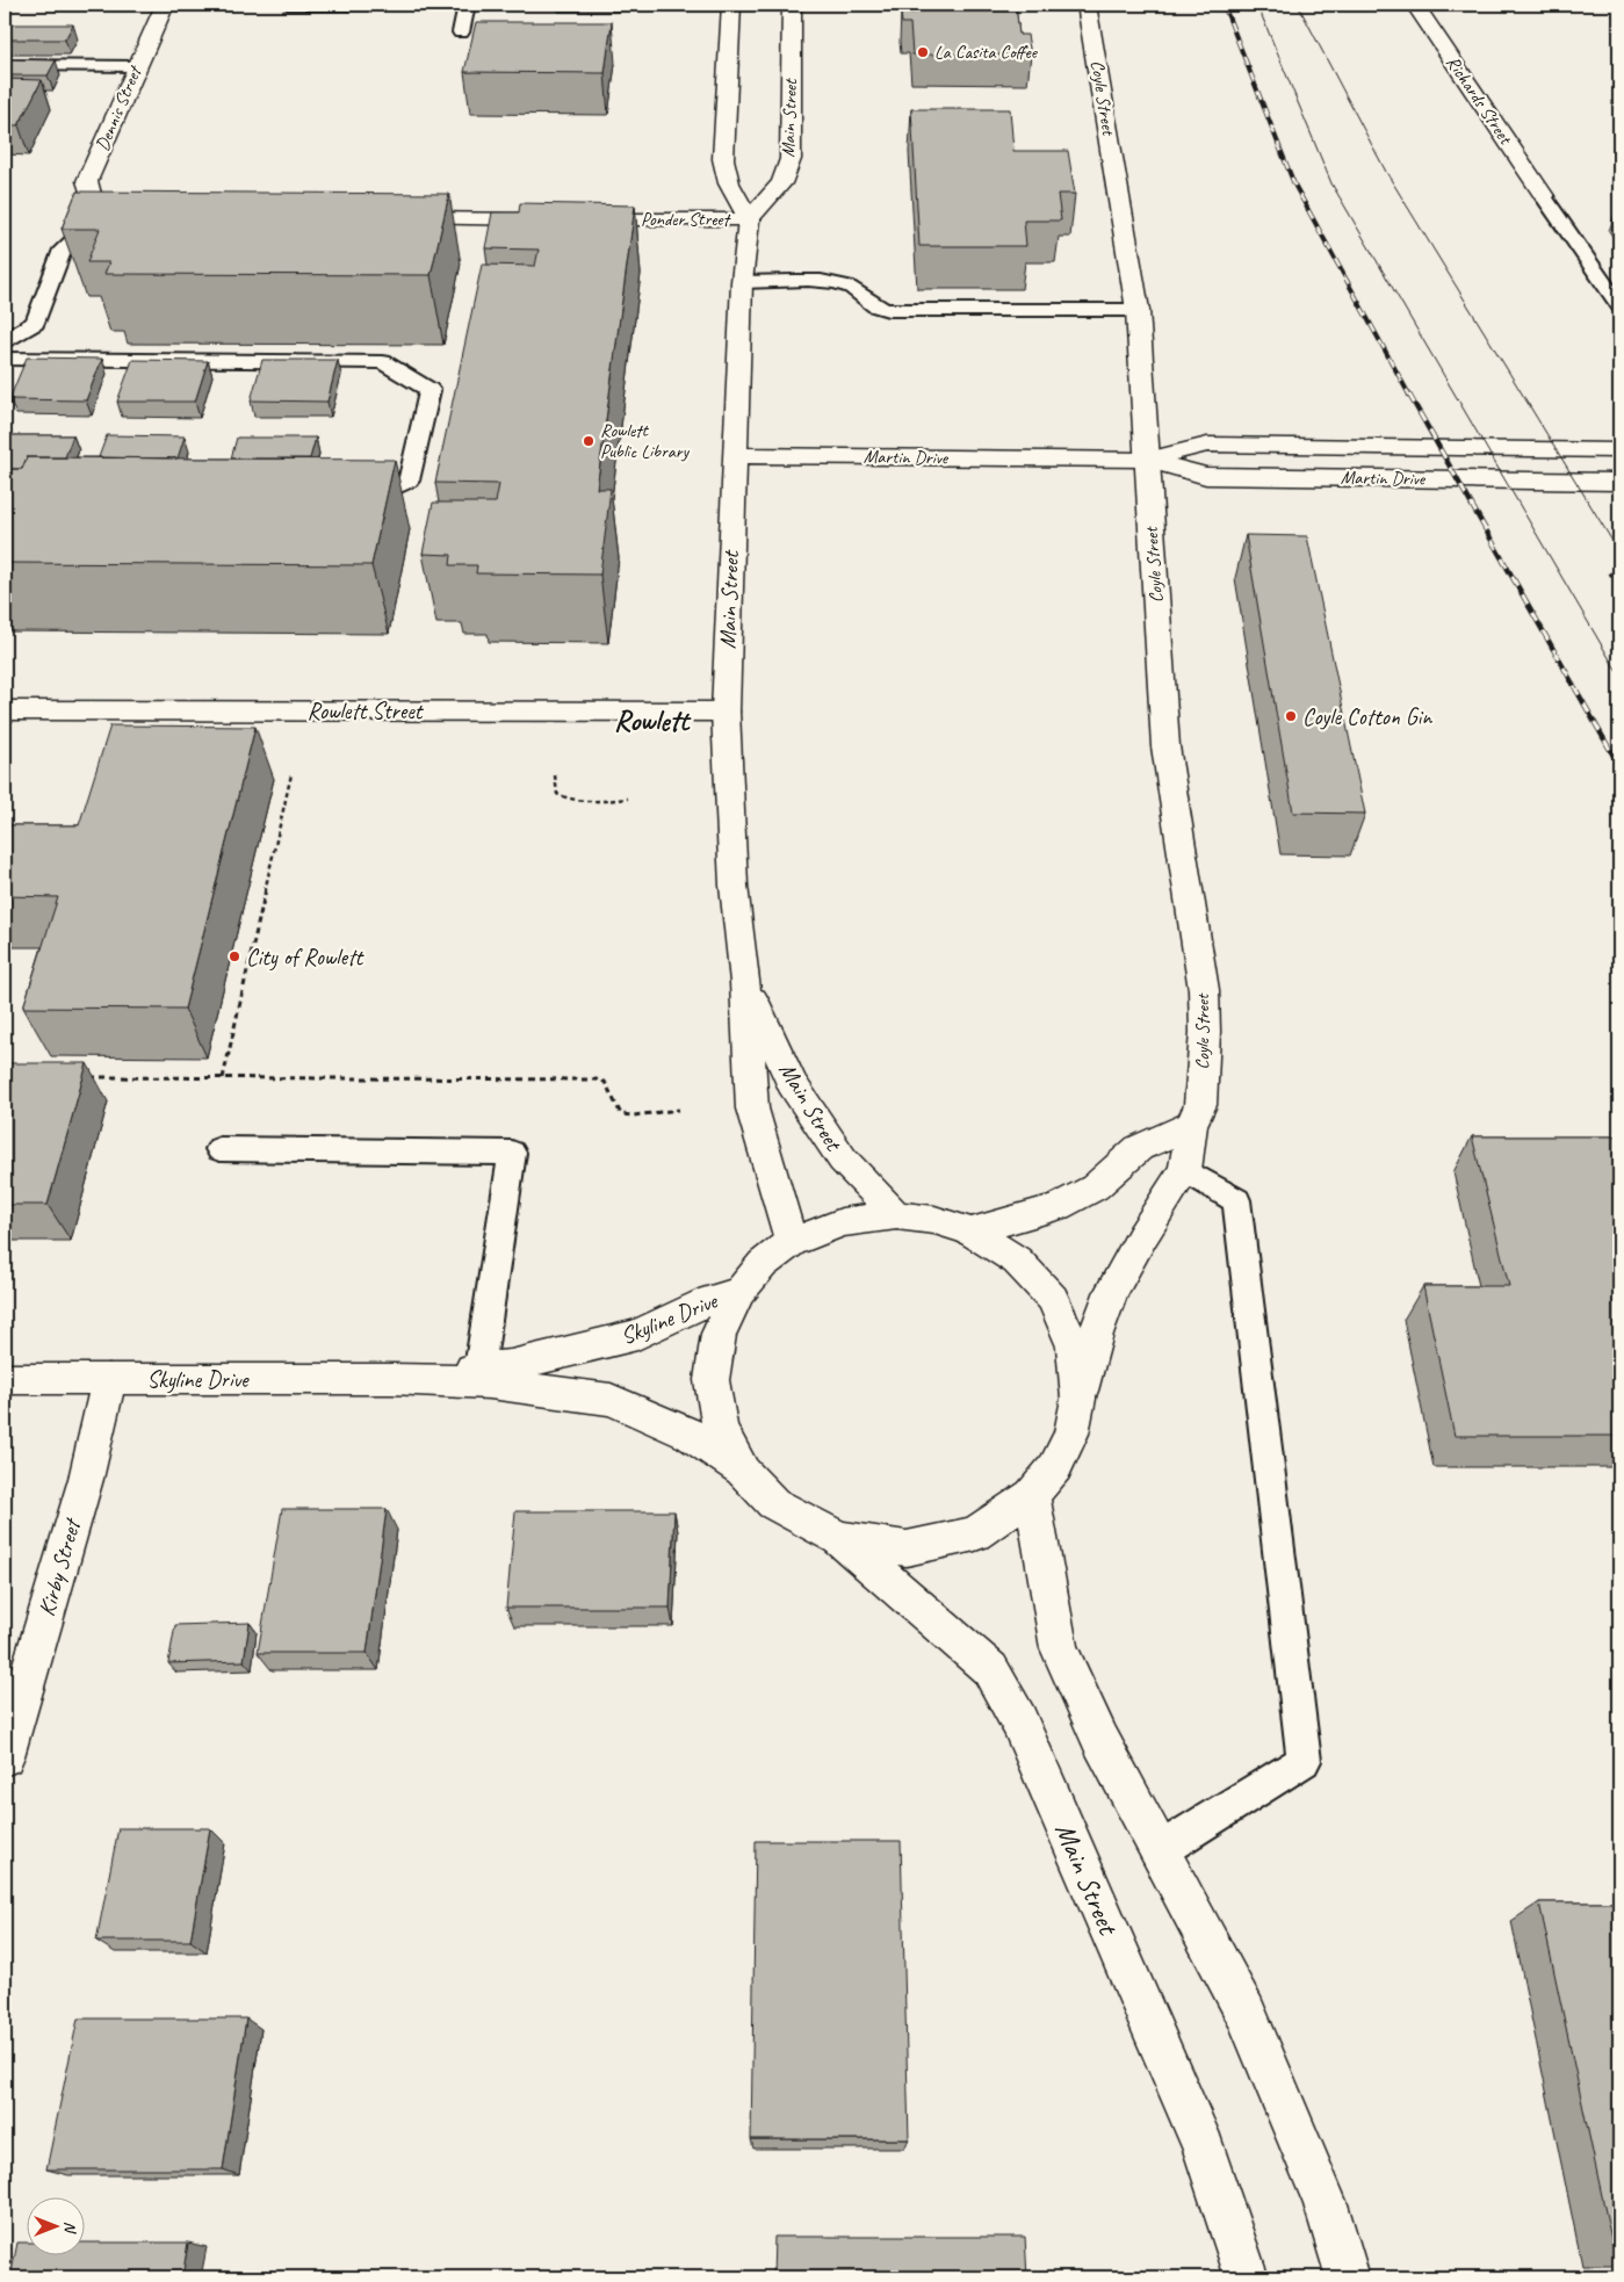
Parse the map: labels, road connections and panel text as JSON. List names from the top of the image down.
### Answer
{
  "streets": {
    "street": [
      "Coyle Street",
      "Richards Street",
      "Dennis Street",
      "Main Street",
      "Ponder Street",
      "Martin Drive",
      "Rowlett Street",
      "Skyline Drive",
      "Kirby Street"
    ]
  },
  "crossings": [
    ["Coyle Street", "Main Street"],
    ["Coyle Street", "Martin Drive"],
    ["Main Street", "Ponder Street"],
    ["Main Street", "Martin Drive"],
    ["Main Street", "Rowlett Street"],
    ["Main Street", "Skyline Drive"],
    ["Skyline Drive", "Kirby Street"]
  ],
  "districts": ["Rowlett"],
  "places": [
    "La Casita Coffee",
    "Rowlett Public Library",
    "Coyle Cotton Gin",
    "City of Rowlett"
  ],
  "north": "right"
}
